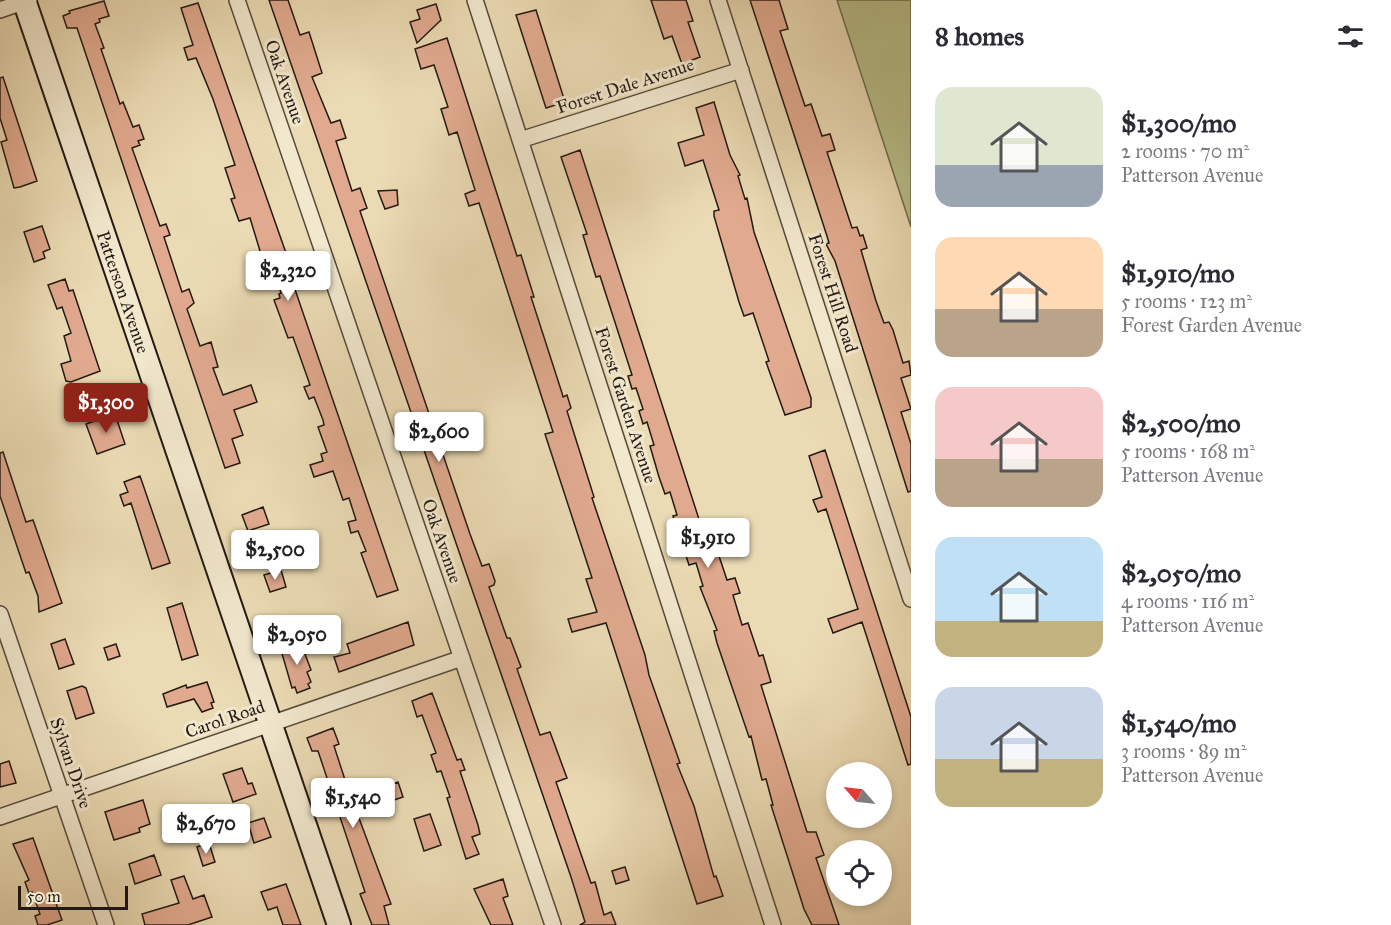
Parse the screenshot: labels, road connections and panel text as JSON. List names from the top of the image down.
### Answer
{
  "streets": {
    "main road": ["Patterson Avenue"],
    "street": [
      "Oak Avenue",
      "Forest Dale Avenue",
      "Forest Hill Road",
      "Forest Garden Avenue",
      "Carol Road",
      "Sylvan Drive"
    ]
  },
  "crossings": [
    ["Oak Avenue", "Carol Road"],
    ["Forest Dale Avenue", "Forest Hill Road"],
    ["Forest Dale Avenue", "Forest Garden Avenue"],
    ["Patterson Avenue", "Carol Road"],
    ["Carol Road", "Sylvan Drive"]
  ],
  "scale_bar": "50 m",
  "north": "top left",
  "page": {
    "heading": "8 homes",
    "list": [
      {
        "name": "$1,300/mo",
        "note": "2 rooms · 70 m² · Patterson Avenue"
      },
      {
        "name": "$1,910/mo",
        "note": "5 rooms · 123 m² · Forest Garden Avenue"
      },
      {
        "name": "$2,500/mo",
        "note": "5 rooms · 168 m² · Patterson Avenue"
      },
      {
        "name": "$2,050/mo",
        "note": "4 rooms · 116 m² · Patterson Avenue"
      },
      {
        "name": "$1,540/mo",
        "note": "3 rooms · 89 m² · Patterson Avenue"
      }
    ],
    "price": [
      "$2,320",
      "$1,300",
      "$2,600",
      "$1,910",
      "$2,500",
      "$2,050",
      "$1,540",
      "$2,670"
    ],
    "scale": "50 m"
  }
}
